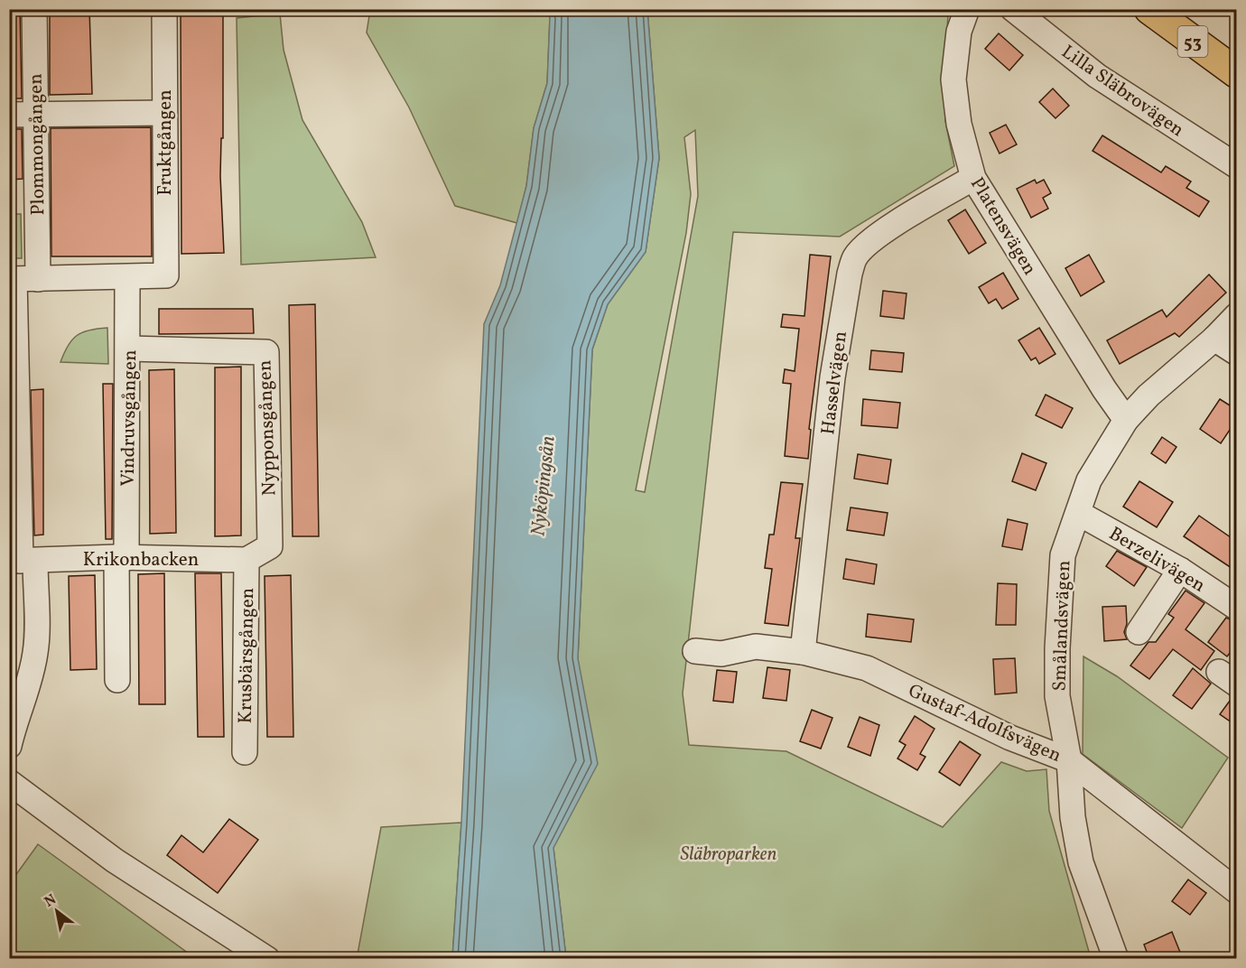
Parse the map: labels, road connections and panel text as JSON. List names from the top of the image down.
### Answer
{
  "streets": {
    "main road": ["53"],
    "street": [
      "Lilla Släbrovägen",
      "Fruktgången",
      "Plommongången",
      "Platensvägen",
      "Hasselvägen",
      "Vindruvsgången",
      "Nypponsgången",
      "Krikonbacken",
      "Berzelivägen",
      "Smålandsvägen",
      "Krusbärsgången",
      "Gustaf-Adolfsvägen"
    ]
  },
  "crossings": [
    ["Fruktgången", "Vindruvsgången"],
    ["Platensvägen", "Hasselvägen"],
    ["Platensvägen", "Smålandsvägen"],
    ["Hasselvägen", "Gustaf-Adolfsvägen"],
    ["Vindruvsgången", "Nypponsgången"],
    ["Vindruvsgången", "Krikonbacken"],
    ["Nypponsgången", "Krikonbacken"],
    ["Nypponsgången", "Krusbärsgången"],
    ["Krikonbacken", "Krusbärsgången"],
    ["Berzelivägen", "Smålandsvägen"],
    ["Smålandsvägen", "Gustaf-Adolfsvägen"]
  ],
  "water": ["Nyköpingsån"],
  "parks": ["Släbroparken"],
  "north": "top left"
}
